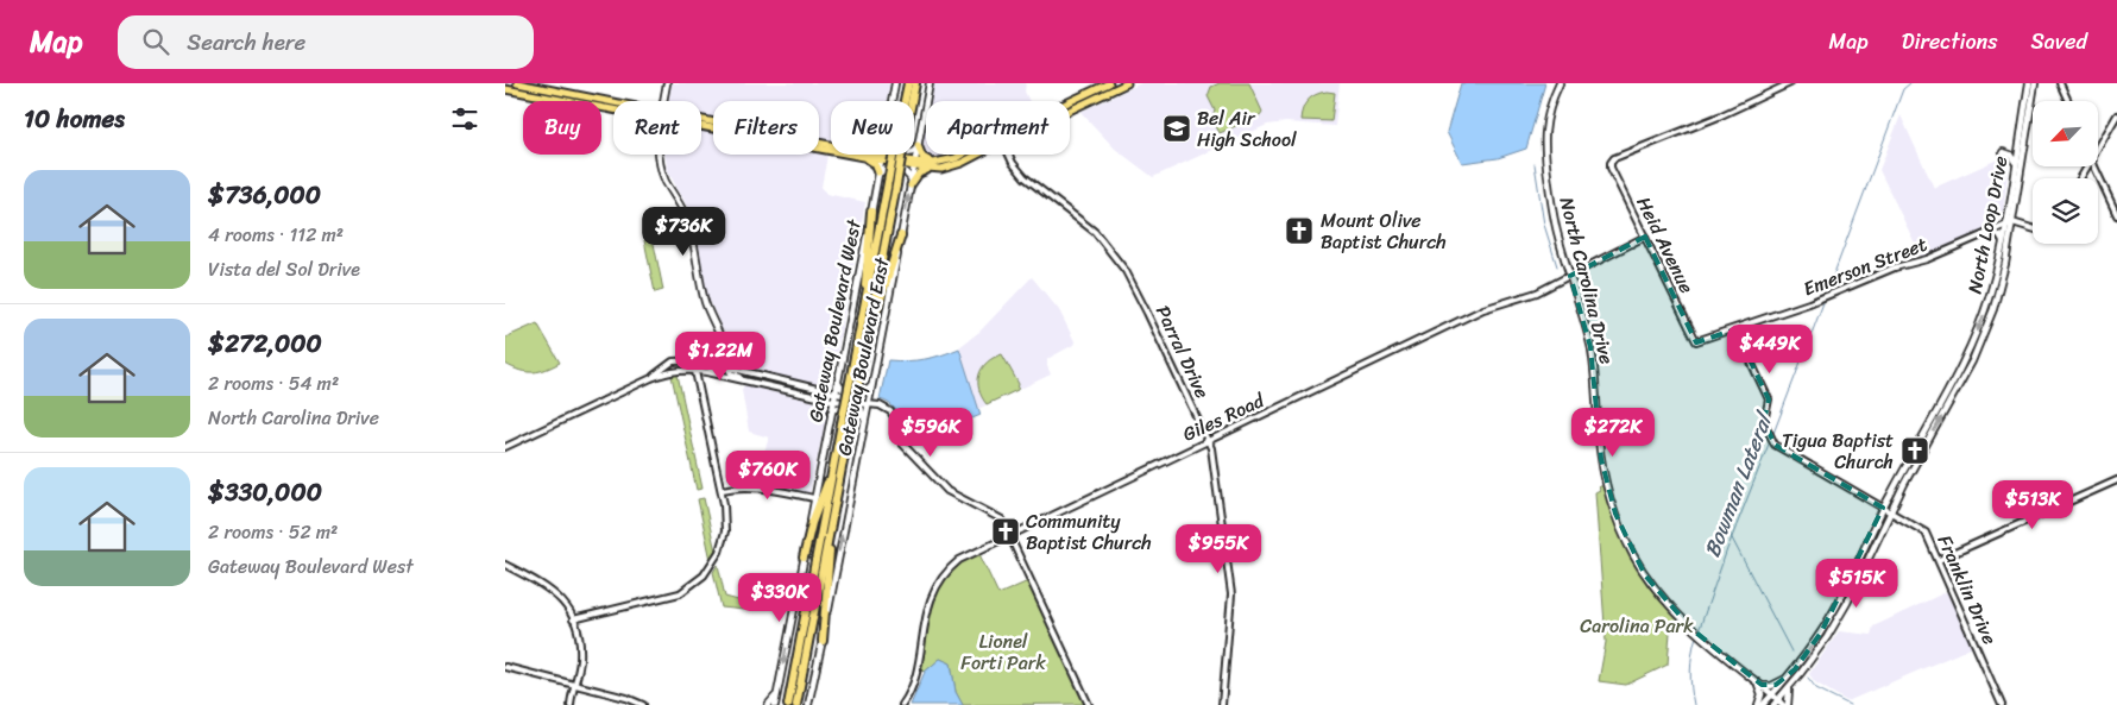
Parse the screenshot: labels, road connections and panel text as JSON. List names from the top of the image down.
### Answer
{
  "streets": {
    "main road": [
      "North Loop Drive",
      "North Carolina Drive",
      "Gateway Boulevard West",
      "Gateway Boulevard East"
    ],
    "street": [
      "Heid Avenue",
      "Emerson Street",
      "Parral Drive",
      "Giles Road",
      "Franklin Drive"
    ]
  },
  "crossings": [
    ["North Loop Drive", "Emerson Street"],
    ["North Loop Drive", "North Carolina Drive"],
    ["North Loop Drive", "Franklin Drive"],
    ["Heid Avenue", "Emerson Street"],
    ["Heid Avenue", "Giles Road"],
    ["Emerson Street", "Franklin Drive"],
    ["North Carolina Drive", "Giles Road"],
    ["Parral Drive", "Giles Road"]
  ],
  "one_way": ["Gateway Boulevard East"],
  "water": ["Bowman Lateral"],
  "parks": ["Carolina Park", "Lionel Forti Park"],
  "places": {
    "school or university": ["Bel Air High School"],
    "church": ["Mount Olive Baptist Church", "Tigua Baptist Church", "Community Baptist Church"]
  },
  "north": "bottom left",
  "page": {
    "header": "Map",
    "search": "Search here",
    "nav": ["Map", "Directions", "Saved"],
    "heading": "10 homes",
    "chip": [
      "Buy",
      "Rent",
      "Filters",
      "New",
      "Apartment"
    ],
    "list": [
      {
        "name": "$736,000",
        "note": "4 rooms · 112 m² · Vista del Sol Drive"
      },
      {
        "name": "$272,000",
        "note": "2 rooms · 54 m² · North Carolina Drive"
      },
      {
        "name": "$330,000",
        "note": "2 rooms · 52 m² · Gateway Boulevard West"
      }
    ],
    "price": [
      "$736K",
      "$449K",
      "$1.22M",
      "$596K",
      "$272K",
      "$760K",
      "$513K",
      "$955K",
      "$515K",
      "$330K"
    ]
  }
}
